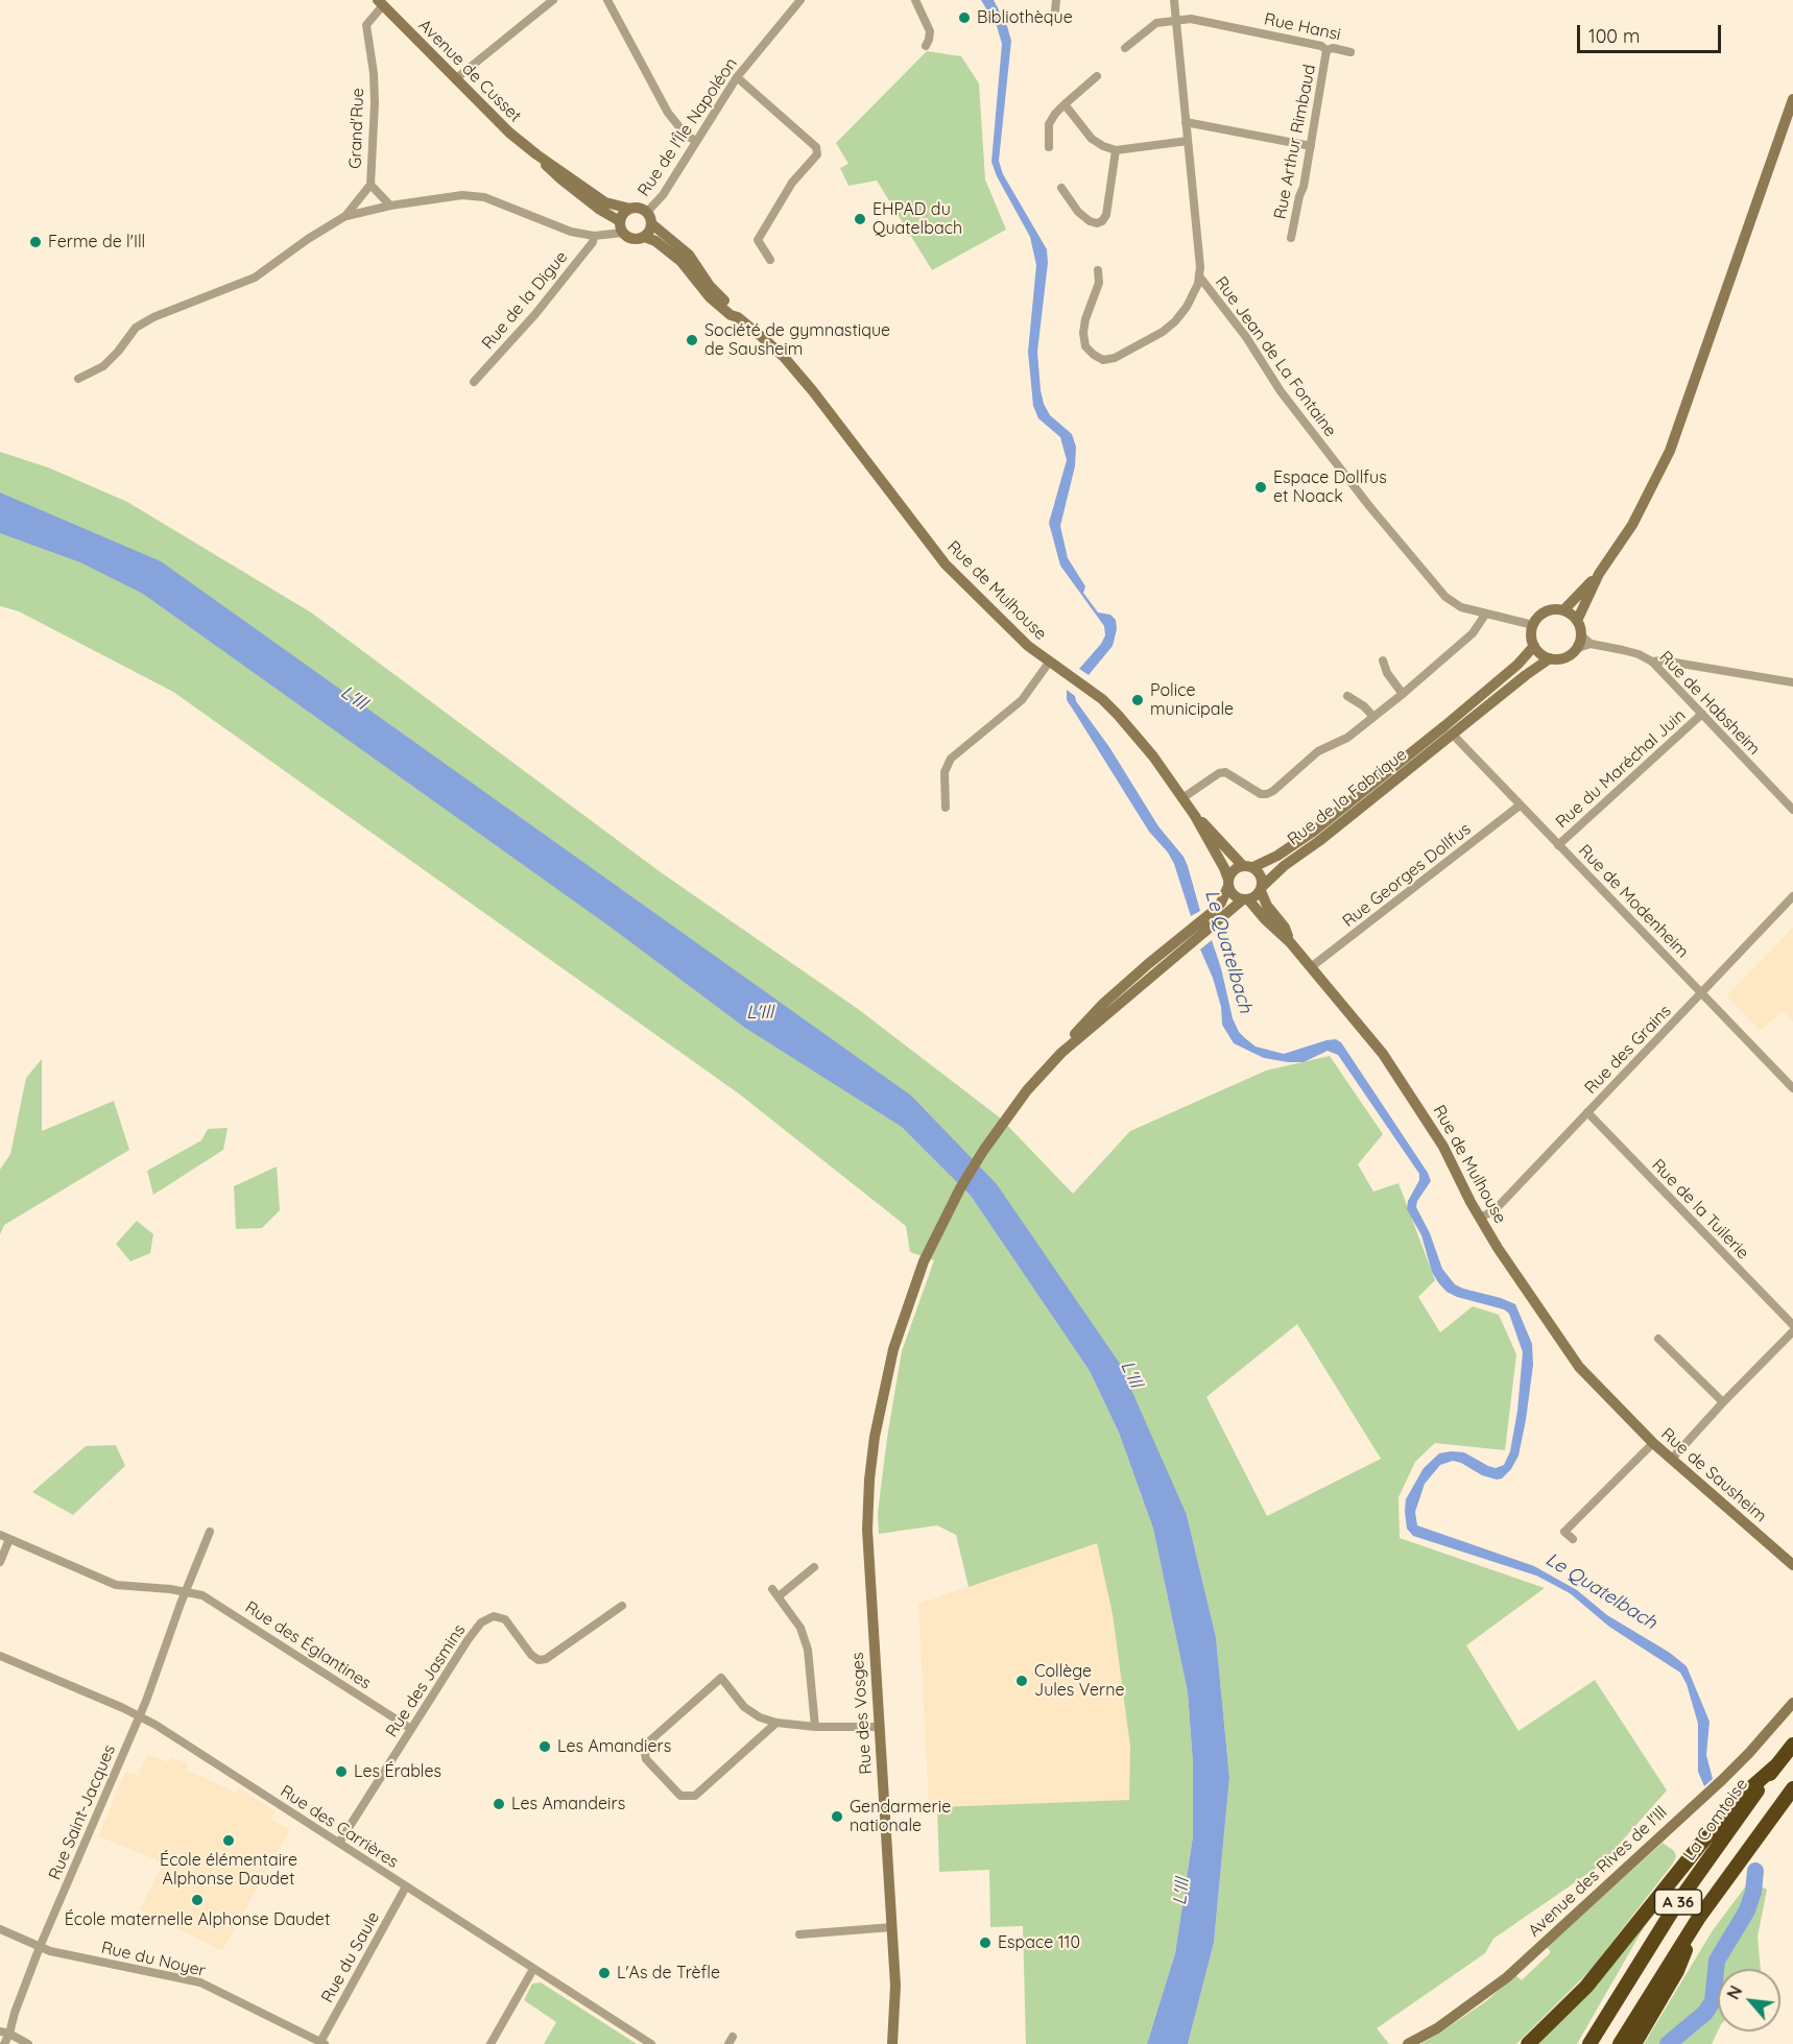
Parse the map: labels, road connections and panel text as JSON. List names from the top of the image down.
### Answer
{
  "streets": {
    "highway": ["La Comtoise", "A 36"],
    "main road": [
      "Avenue de Cusset",
      "Rue de Mulhouse",
      "Rue de la Fabrique",
      "Rue de Sausheim",
      "Rue des Vosges",
      "Avenue des Rives de l'Ill"
    ],
    "street": [
      "Rue Hansi",
      "Rue de l'Île Napoléon",
      "Grand'Rue",
      "Rue Arthur Rimbaud",
      "Rue de la Digue",
      "Rue Jean de La Fontaine",
      "Rue de Habsheim",
      "Rue du Maréchal Juin",
      "Rue Georges Dollfus",
      "Rue de Modenheim",
      "Rue des Grains",
      "Rue de la Tuilerie",
      "Rue des Églantines",
      "Rue des Jasmins",
      "Rue Saint-Jacques",
      "Rue des Carrières",
      "Rue du Saule",
      "Rue du Noyer"
    ]
  },
  "crossings": [
    ["Rue Hansi", "Rue Arthur Rimbaud"],
    ["Rue Hansi", "Rue Jean de La Fontaine"],
    ["Avenue de Cusset", "Rue de l'Île Napoléon"],
    ["Avenue de Cusset", "Grand'Rue"],
    ["Avenue de Cusset", "Rue de Mulhouse"],
    ["Rue de l'Île Napoléon", "Rue de Mulhouse"],
    ["Rue Jean de La Fontaine", "Rue de Habsheim"],
    ["Rue Jean de La Fontaine", "Rue de la Fabrique"],
    ["Rue de Mulhouse", "Rue de la Fabrique"],
    ["Rue de Mulhouse", "Rue Georges Dollfus"],
    ["Rue de Mulhouse", "Rue des Grains"],
    ["Rue de Mulhouse", "Rue de Sausheim"],
    ["Rue de Habsheim", "Rue du Maréchal Juin"],
    ["Rue de Habsheim", "Rue de la Fabrique"],
    ["Rue du Maréchal Juin", "Rue de Modenheim"],
    ["Rue de la Fabrique", "Rue de Modenheim"],
    ["Rue Georges Dollfus", "Rue de Modenheim"],
    ["Rue de Modenheim", "Rue des Grains"],
    ["Rue des Grains", "Rue de la Tuilerie"],
    ["Rue des Églantines", "Rue des Jasmins"],
    ["Rue des Églantines", "Rue Saint-Jacques"],
    ["Rue des Jasmins", "Rue des Carrières"],
    ["Rue Saint-Jacques", "Rue des Carrières"],
    ["Rue Saint-Jacques", "Rue du Noyer"],
    ["Rue des Carrières", "Rue du Saule"],
    ["Rue du Saule", "Rue du Noyer"]
  ],
  "water": ["L'Ill", "Le Quatelbach"],
  "places": [
    "Bibliothèque",
    "EHPAD du Quatelbach",
    "Ferme de l'Ill",
    "Société de gymnastique de Sausheim",
    "Espace Dollfus et Noack",
    "Police municipale",
    "Collège Jules Verne",
    "Les Amandiers",
    "Les Érables",
    "Les Amandeirs",
    "Gendarmerie nationale",
    "École élémentaire Alphonse Daudet",
    "École maternelle Alphonse Daudet",
    "Espace 110",
    "L'As de Trèfle"
  ],
  "scale_bar": "100 m",
  "north": "top left"
}
